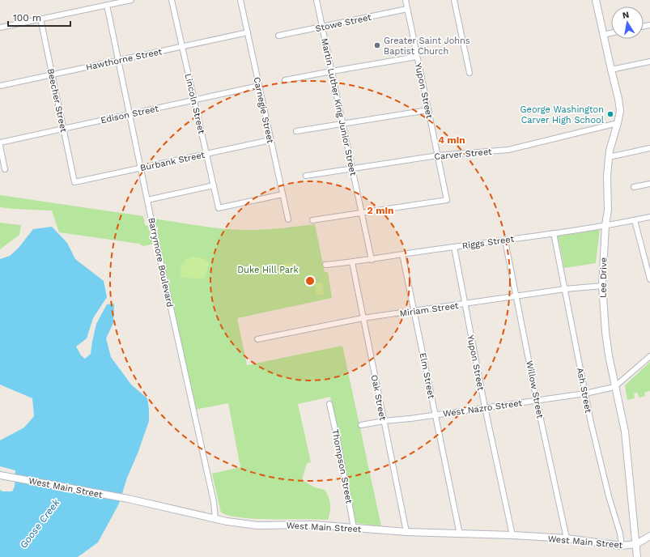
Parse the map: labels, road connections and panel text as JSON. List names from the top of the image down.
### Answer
{
  "streets": {
    "main road": ["Lee Drive", "West Main Street"],
    "street": [
      "Stowe Street",
      "Hawthorne Street",
      "Yupon Street",
      "Beecher Street",
      "Lincoln Street",
      "Martin Luther King Junior Street",
      "Carnegie Street",
      "Edison Street",
      "Carver Street",
      "Burbank Street",
      "Riggs Street",
      "Barrymore Boulevard",
      "Miriam Street",
      "Elm Street",
      "Willow Street",
      "Ash Street",
      "Oak Street",
      "West Nazro Street",
      "Thompson Street"
    ]
  },
  "crossings": [
    ["Stowe Street", "Yupon Street"],
    ["Stowe Street", "Martin Luther King Junior Street"],
    ["Hawthorne Street", "Beecher Street"],
    ["Hawthorne Street", "Lincoln Street"],
    ["Hawthorne Street", "Carnegie Street"],
    ["Hawthorne Street", "Barrymore Boulevard"],
    ["Yupon Street", "Martin Luther King Junior Street"],
    ["Yupon Street", "Carver Street"],
    ["Yupon Street", "Riggs Street"],
    ["Yupon Street", "Miriam Street"],
    ["Yupon Street", "West Nazro Street"],
    ["Yupon Street", "West Main Street"],
    ["Beecher Street", "Edison Street"],
    ["Beecher Street", "Burbank Street"],
    ["Lincoln Street", "Carnegie Street"],
    ["Lincoln Street", "Edison Street"],
    ["Lincoln Street", "Burbank Street"],
    ["Martin Luther King Junior Street", "Carver Street"],
    ["Martin Luther King Junior Street", "Riggs Street"],
    ["Carnegie Street", "Edison Street"],
    ["Carnegie Street", "Burbank Street"],
    ["Edison Street", "Barrymore Boulevard"],
    ["Carver Street", "Lee Drive"],
    ["Burbank Street", "Barrymore Boulevard"],
    ["Riggs Street", "Lee Drive"],
    ["Riggs Street", "Elm Street"],
    ["Riggs Street", "Willow Street"],
    ["Riggs Street", "Ash Street"],
    ["Riggs Street", "Oak Street"],
    ["Barrymore Boulevard", "West Main Street"],
    ["Lee Drive", "Miriam Street"],
    ["Lee Drive", "West Nazro Street"],
    ["Lee Drive", "West Main Street"],
    ["Miriam Street", "Elm Street"],
    ["Miriam Street", "Willow Street"],
    ["Miriam Street", "Ash Street"],
    ["Miriam Street", "Oak Street"],
    ["Elm Street", "West Nazro Street"],
    ["Elm Street", "West Main Street"],
    ["Willow Street", "West Nazro Street"],
    ["Willow Street", "West Main Street"],
    ["Ash Street", "West Nazro Street"],
    ["Ash Street", "West Main Street"],
    ["Oak Street", "West Nazro Street"],
    ["Oak Street", "West Main Street"],
    ["Thompson Street", "West Main Street"]
  ],
  "water": ["Goose Creek"],
  "parks": ["Duke Hill Park"],
  "places": ["Greater Saint Johns Baptist Church", "George Washington Carver High School"],
  "scale_bar": "100 m",
  "north": "top",
  "rings": ["4 min", "2 min"]
}
